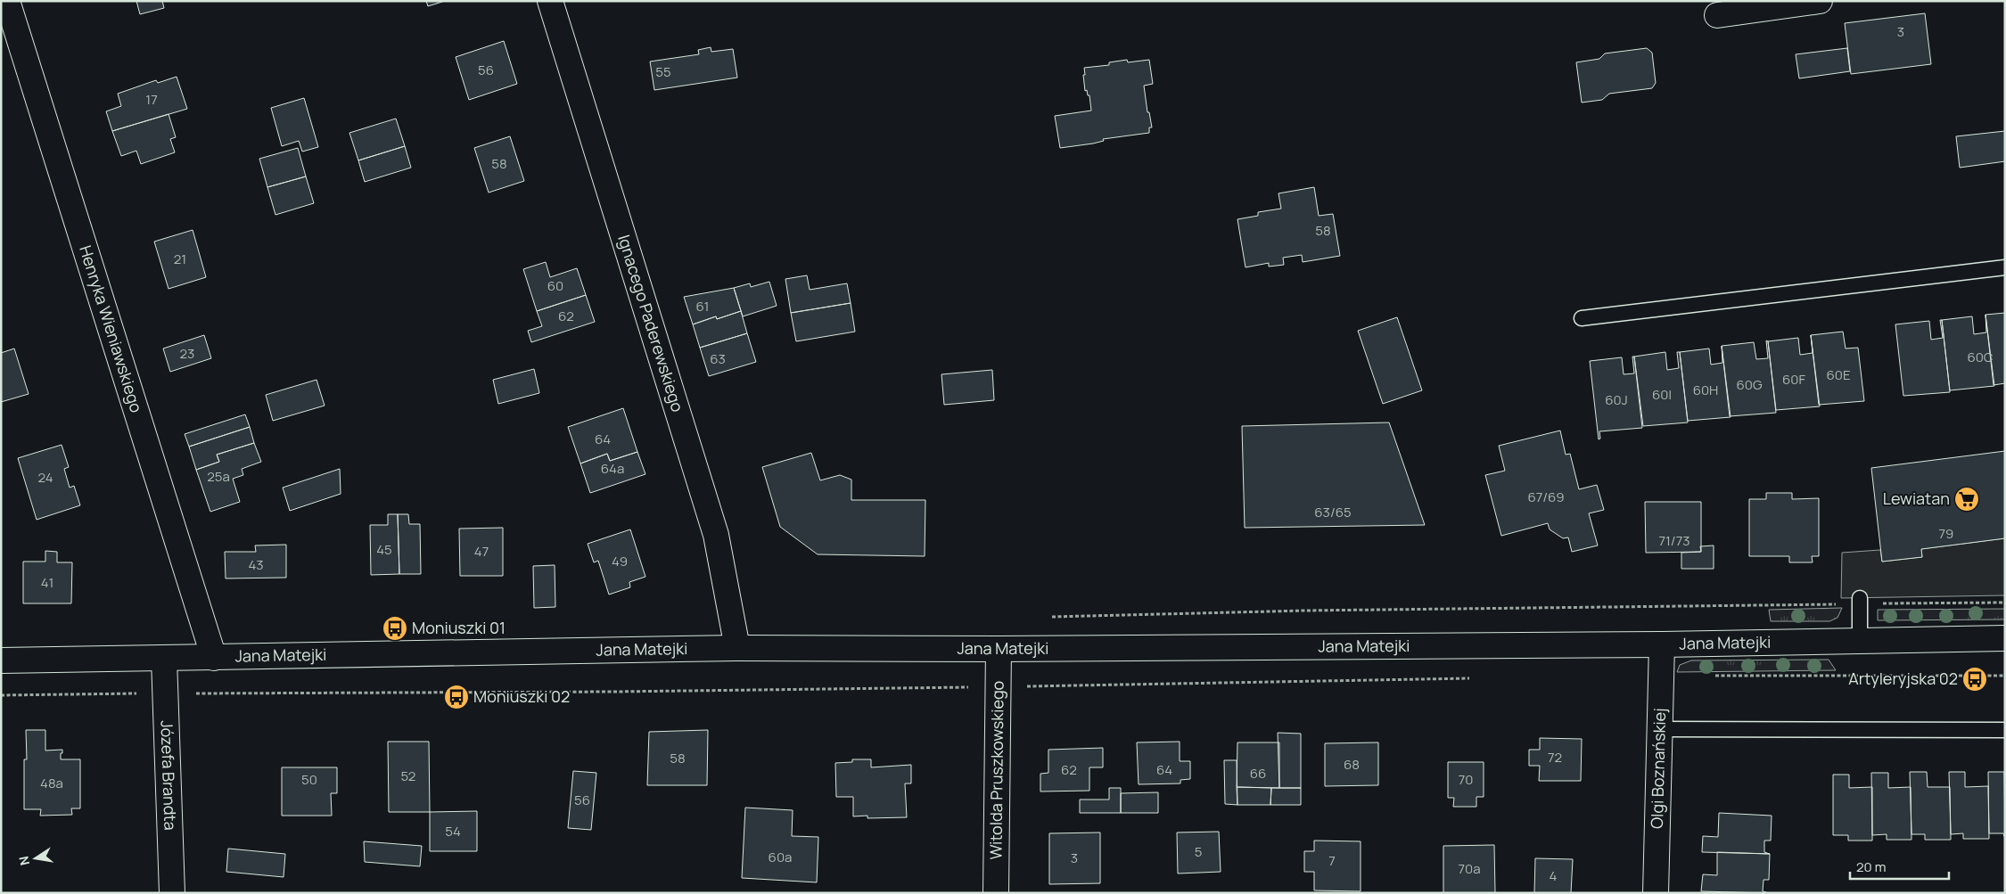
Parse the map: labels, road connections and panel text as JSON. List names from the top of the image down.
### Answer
{
  "streets": {
    "street": [
      "Ignacego Paderewskiego",
      "Henryka Wieniawskiego",
      "Jana Matejki",
      "Olgi Boznańskiej",
      "Witolda Pruszkowskiego",
      "Józefa Brandta"
    ]
  },
  "crossings": [
    ["Ignacego Paderewskiego", "Jana Matejki"],
    ["Henryka Wieniawskiego", "Jana Matejki"],
    ["Jana Matejki", "Olgi Boznańskiej"],
    ["Jana Matejki", "Witolda Pruszkowskiego"],
    ["Jana Matejki", "Józefa Brandta"]
  ],
  "places": {
    "supermarket": ["Lewiatan"],
    "bus stop": ["Moniuszki 01", "Artyleryjska 02", "Moniuszki 02"]
  },
  "house_numbers": [
    "3",
    "56",
    "55",
    "17",
    "58",
    "58",
    "21",
    "60",
    "61",
    "62",
    "23",
    "60C",
    "63",
    "60E",
    "60F",
    "60G",
    "60H",
    "60I",
    "60J",
    "64",
    "64a",
    "25a",
    "24",
    "67/69",
    "63/65",
    "79",
    "71/73",
    "45",
    "47",
    "49",
    "43",
    "41",
    "72",
    "58",
    "68",
    "62",
    "64",
    "66",
    "52",
    "50",
    "70",
    "48a",
    "56",
    "54",
    "5",
    "60a",
    "3",
    "7",
    "70a",
    "4"
  ],
  "scale_bar": "20 m",
  "north": "left"
}
